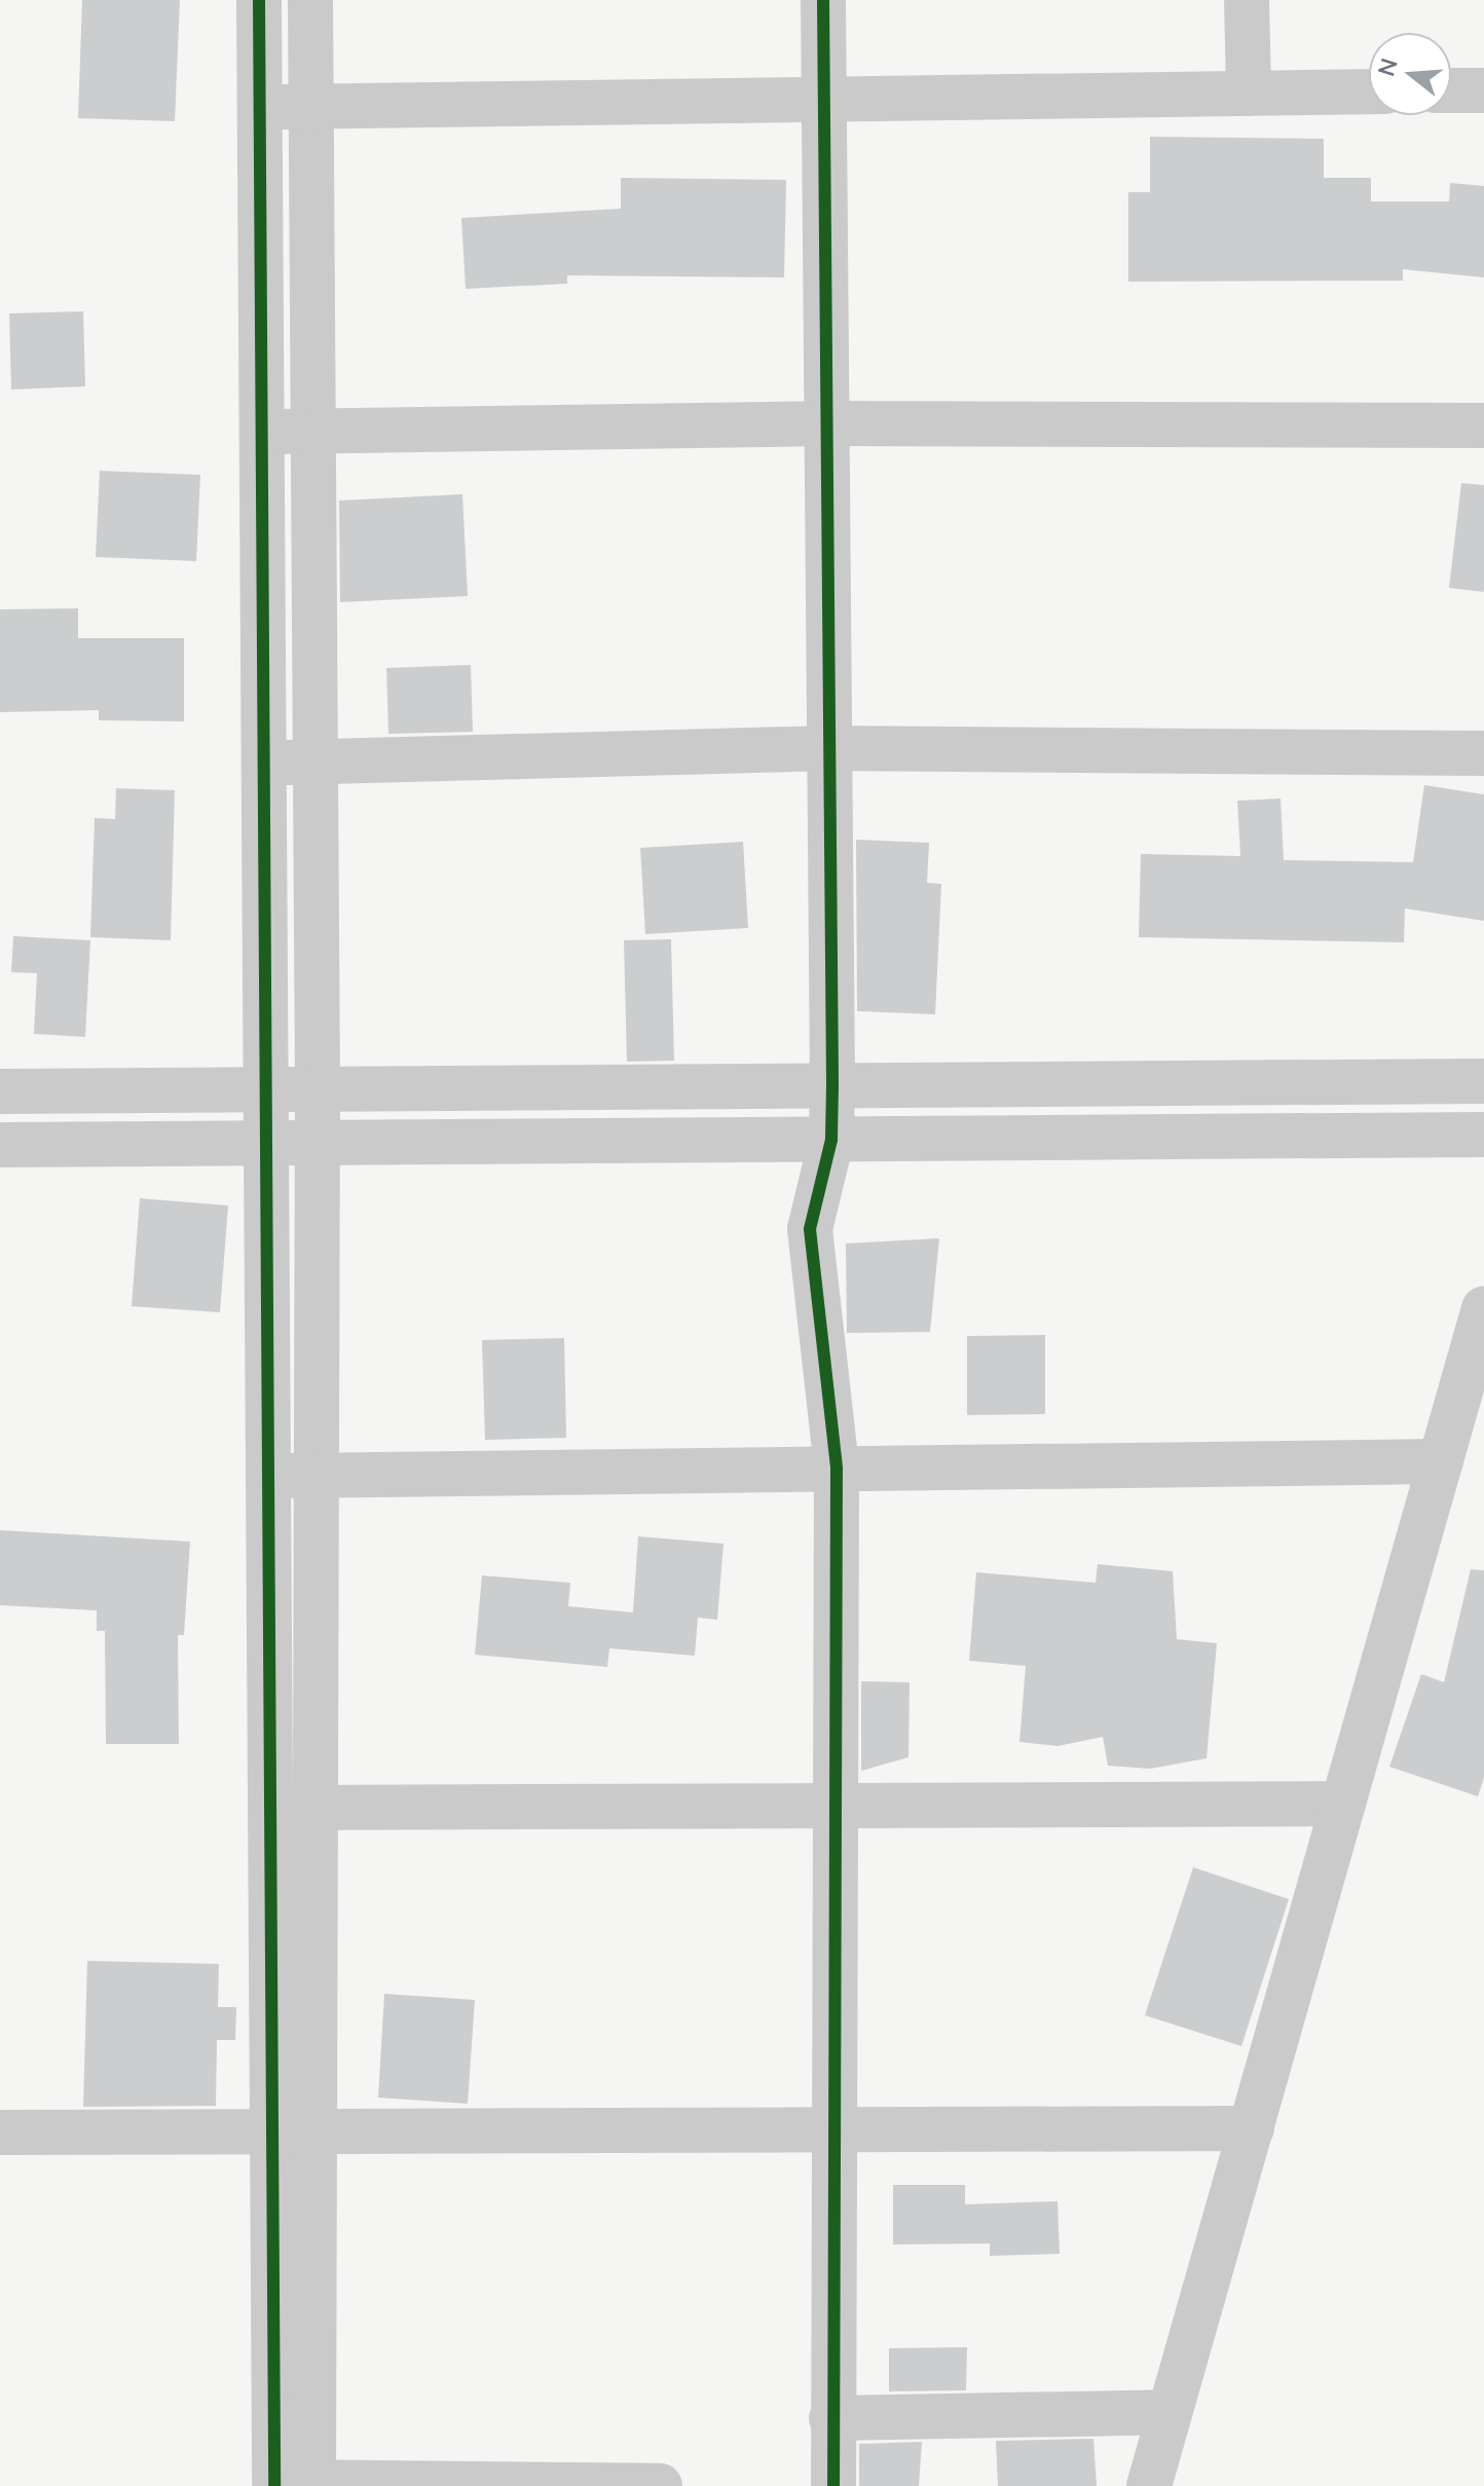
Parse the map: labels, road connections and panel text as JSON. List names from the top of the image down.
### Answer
{
  "north": "left"
}
